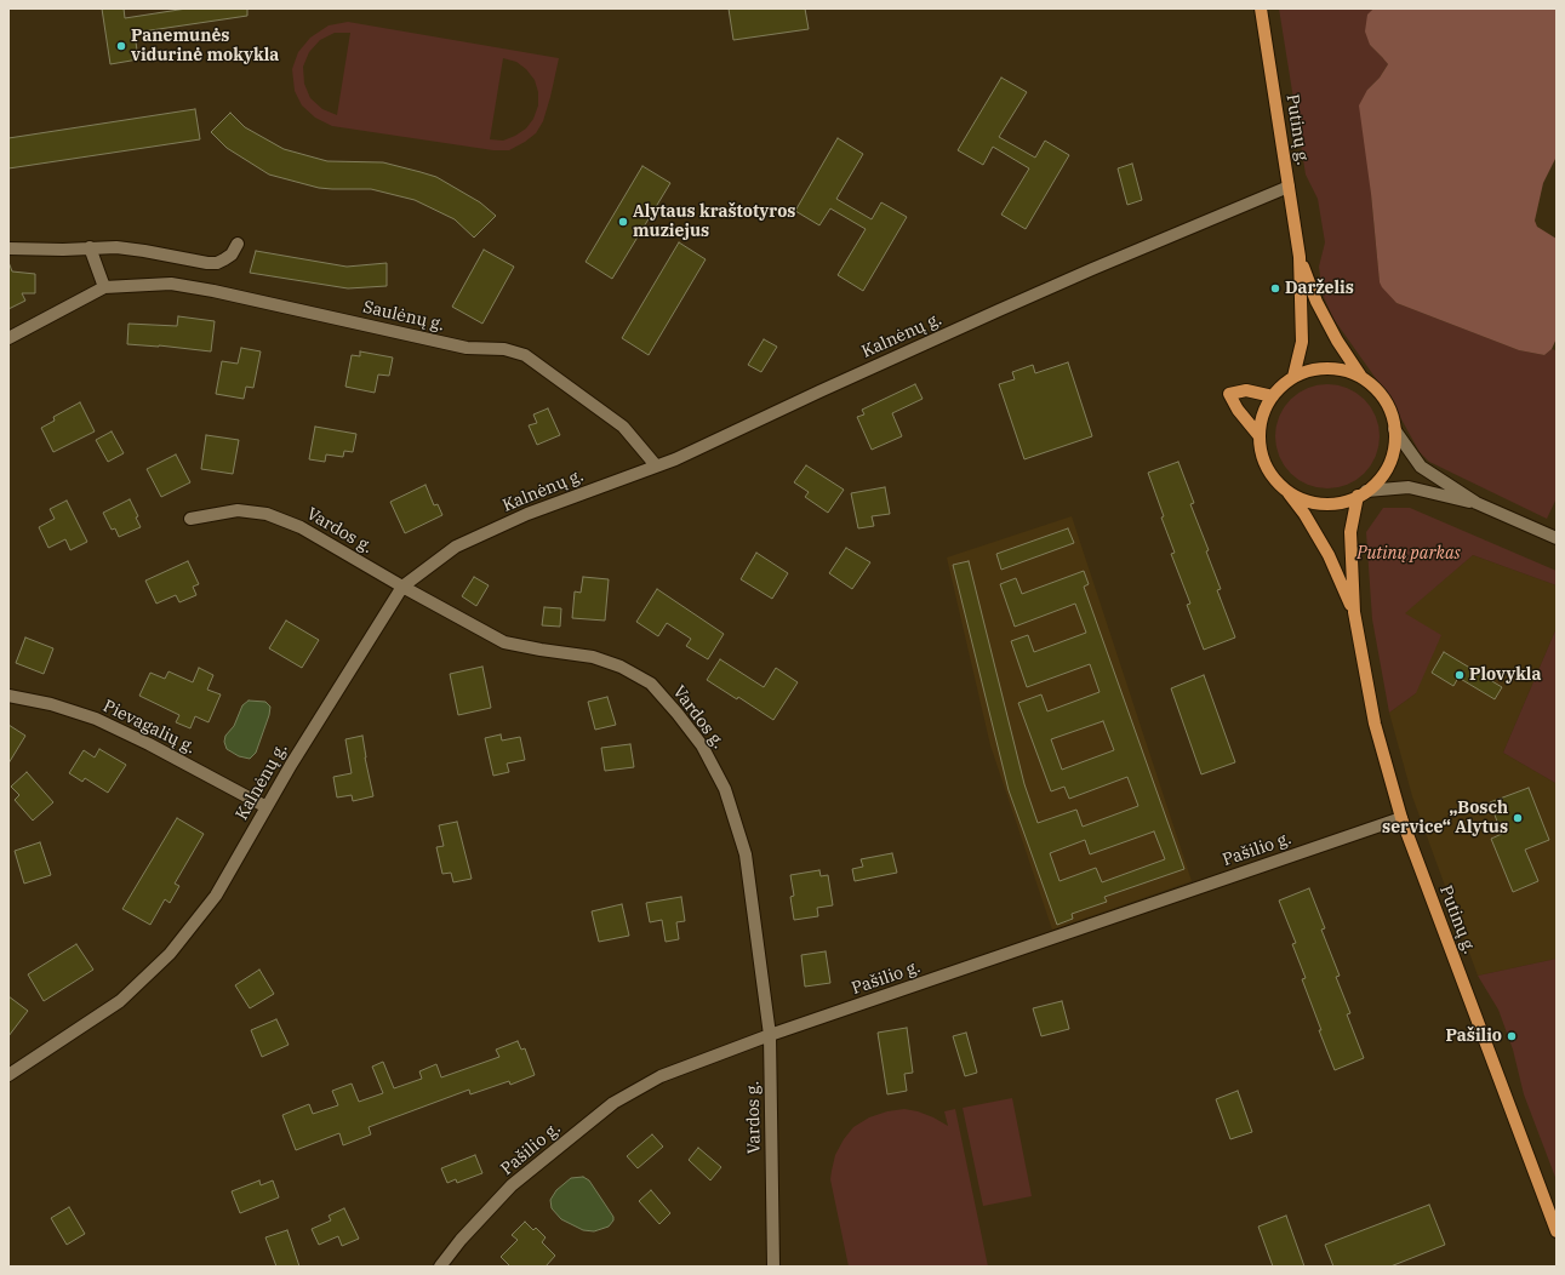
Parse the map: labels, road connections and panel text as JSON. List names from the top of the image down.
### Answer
{
  "streets": {
    "main road": ["Putinų g."],
    "street": [
      "Saulėnų g.",
      "Kalnėnų g.",
      "Vardos g.",
      "Pievagalių g.",
      "Pašilio g."
    ]
  },
  "crossings": [
    ["Putinų g.", "Kalnėnų g."],
    ["Putinų g.", "Pašilio g."],
    ["Saulėnų g.", "Kalnėnų g."],
    ["Kalnėnų g.", "Vardos g."],
    ["Kalnėnų g.", "Pievagalių g."],
    ["Vardos g.", "Pašilio g."]
  ],
  "parks": ["Putinų parkas"],
  "places": [
    "Panemunės vidurinė mokykla",
    "Alytaus kraštotyros muziejus",
    "Darželis",
    "Plovykla",
    "„Bosch service“ Alytus",
    "Pašilio"
  ]
}
